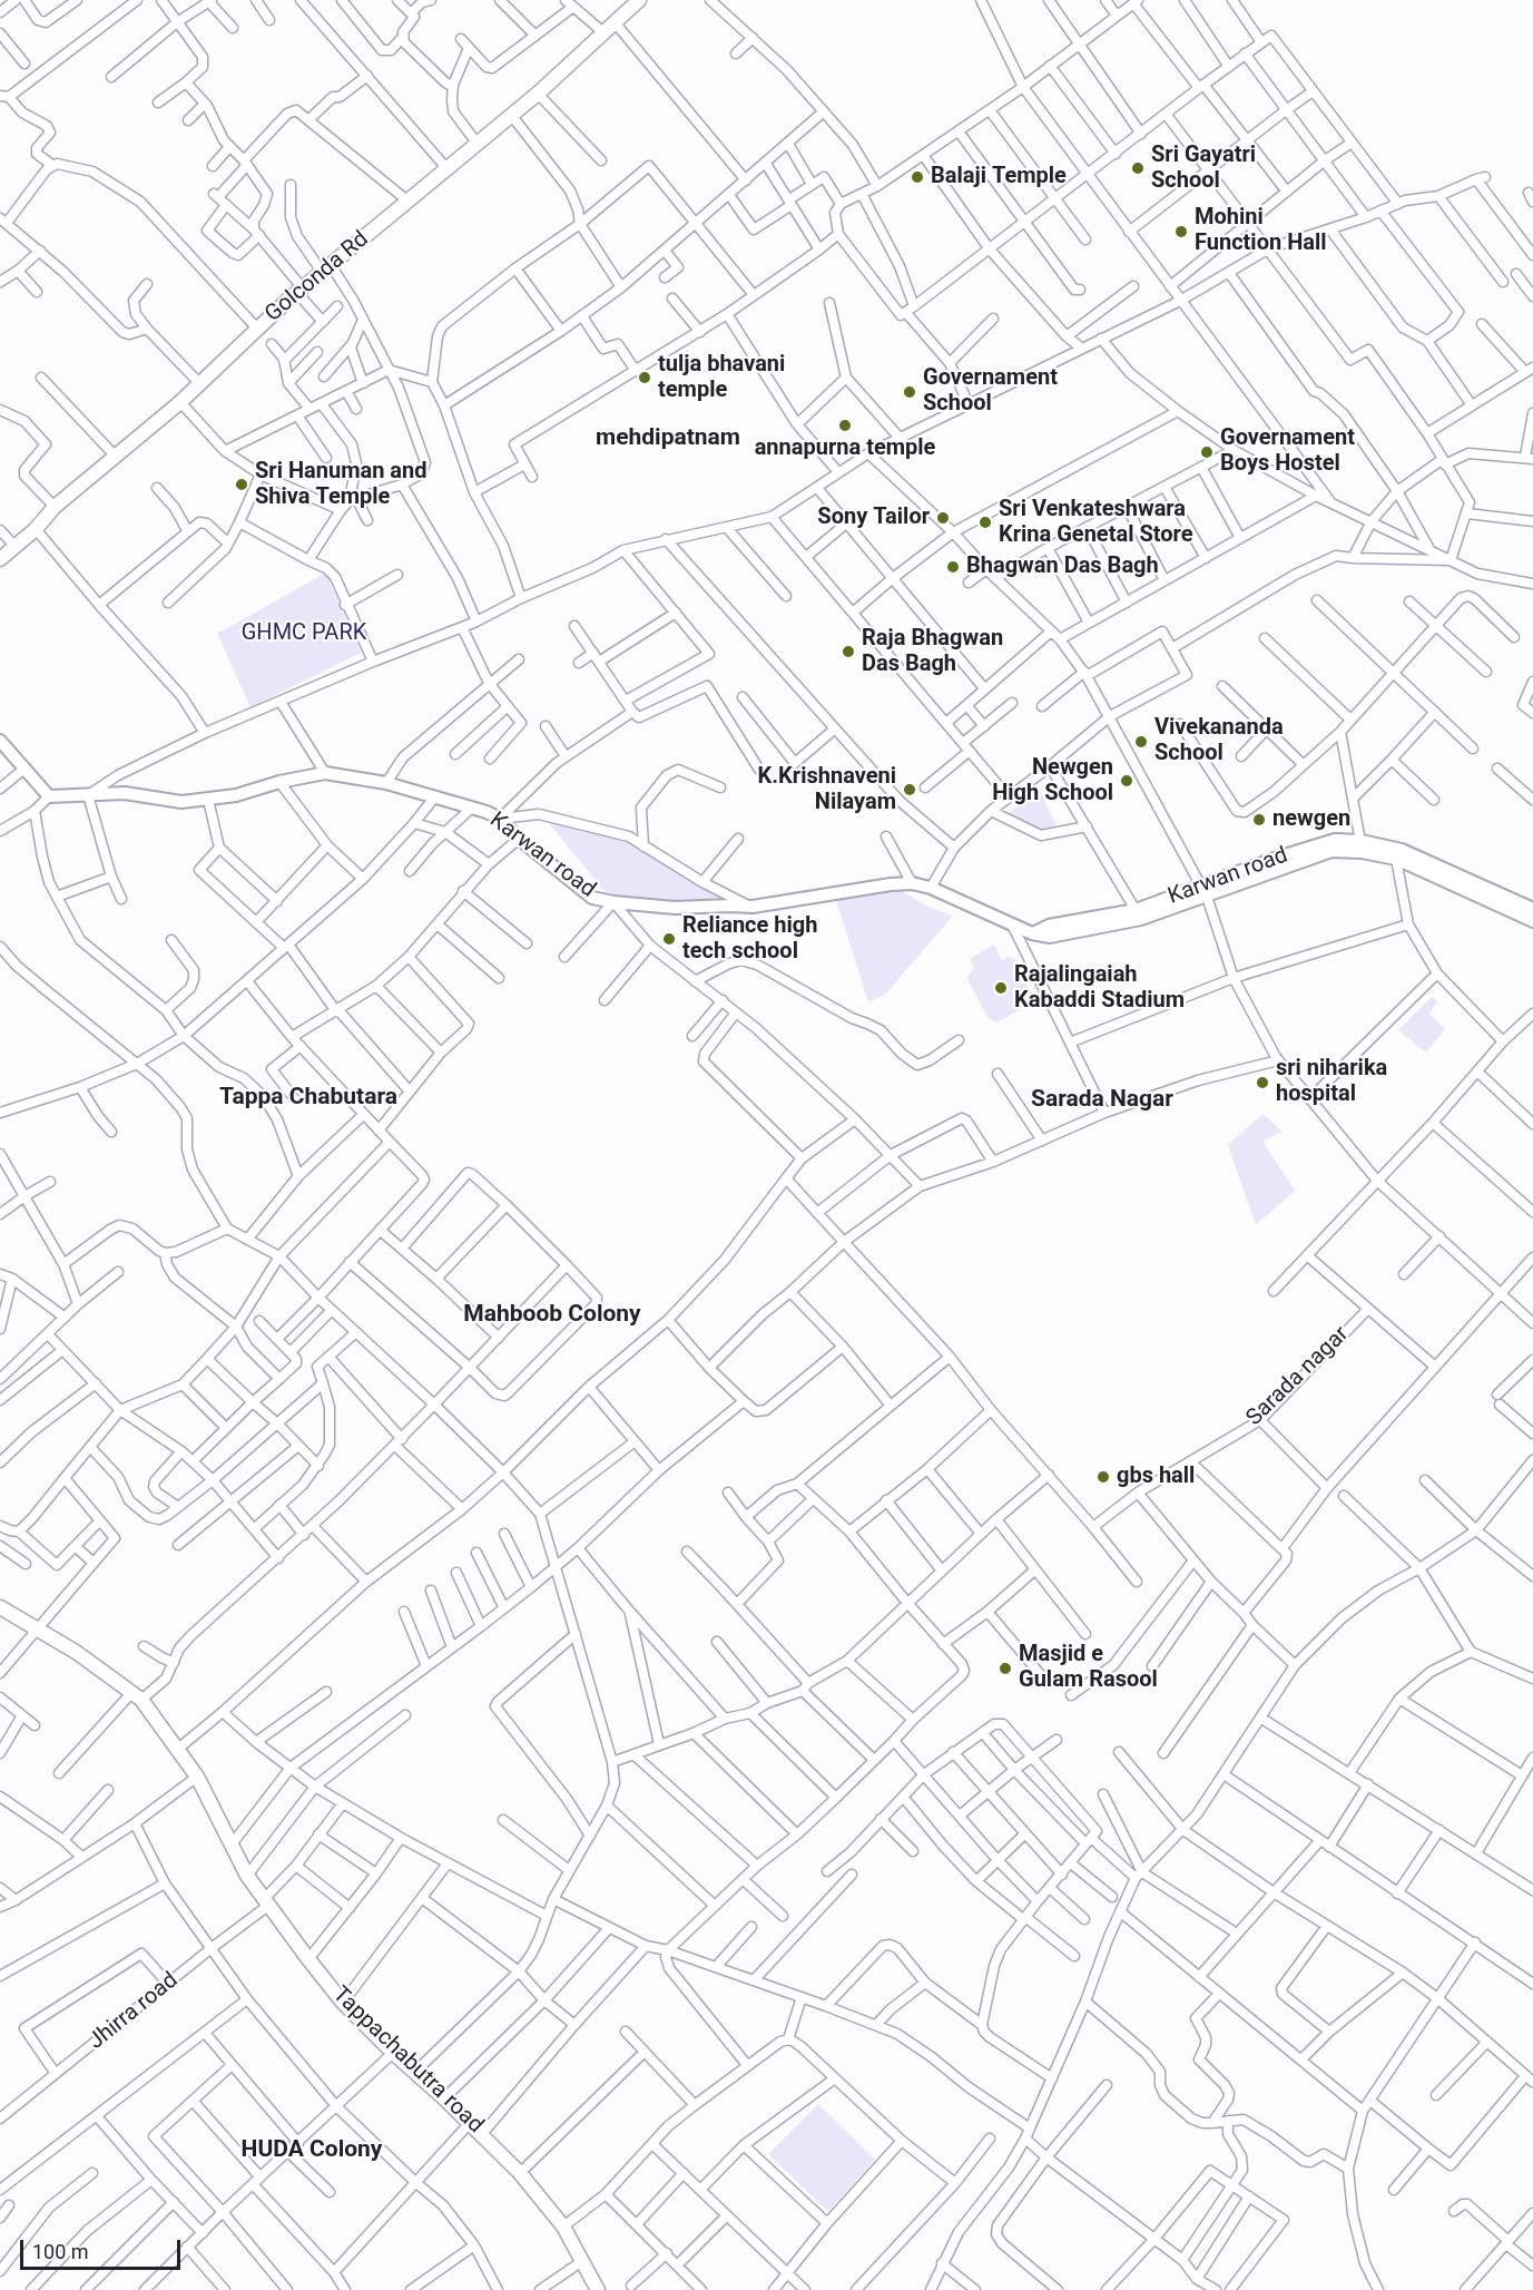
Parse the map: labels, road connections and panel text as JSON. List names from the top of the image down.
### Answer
{
  "streets": {
    "main road": ["Golconda Rd", "Tappachabutra road"],
    "street": ["Karwan road", "Sarada nagar", "Jhirra road"]
  },
  "crossings": [
    ["Jhirra road", "Tappachabutra road"]
  ],
  "districts": [
    "mehdipatnam",
    "Tappa Chabutara",
    "Sarada Nagar",
    "Mahboob Colony",
    "HUDA Colony"
  ],
  "parks": ["GHMC PARK"],
  "places": [
    "Sri Gayatri School",
    "Balaji Temple",
    "Mohini Function Hall",
    "tulja bhavani temple",
    "Governament School",
    "annapurna temple",
    "Governament Boys Hostel",
    "Sri Hanuman and Shiva Temple",
    "Sony Tailor",
    "Sri Venkateshwara Krina Genetal Store",
    "Bhagwan Das Bagh",
    "Raja Bhagwan Das Bagh",
    "Vivekananda School",
    "Newgen High School",
    "K.Krishnaveni Nilayam",
    "newgen",
    "Reliance high tech school",
    "Rajalingaiah Kabaddi Stadium",
    "sri niharika hospital",
    "gbs hall",
    "Masjid e Gulam Rasool"
  ],
  "scale_bar": "100 m"
}
